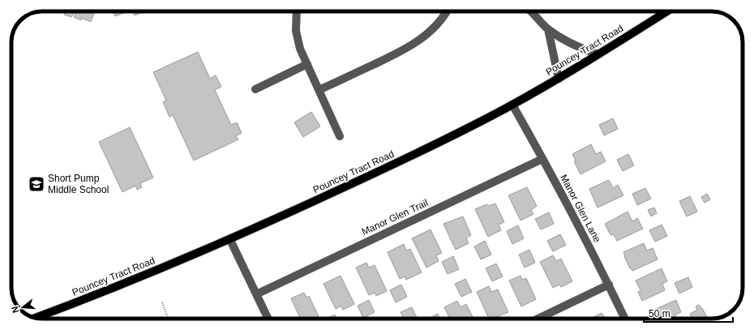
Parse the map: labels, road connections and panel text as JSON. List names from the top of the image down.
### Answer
{
  "streets": {
    "main road": ["Pouncey Tract Road"],
    "street": ["Manor Glen Lane", "Manor Glen Trail"]
  },
  "crossings": [
    ["Pouncey Tract Road", "Manor Glen Lane"],
    ["Manor Glen Lane", "Manor Glen Trail"]
  ],
  "places": {
    "school or university": ["Short Pump Middle School"]
  },
  "scale_bar": "50 m",
  "north": "left"
}
